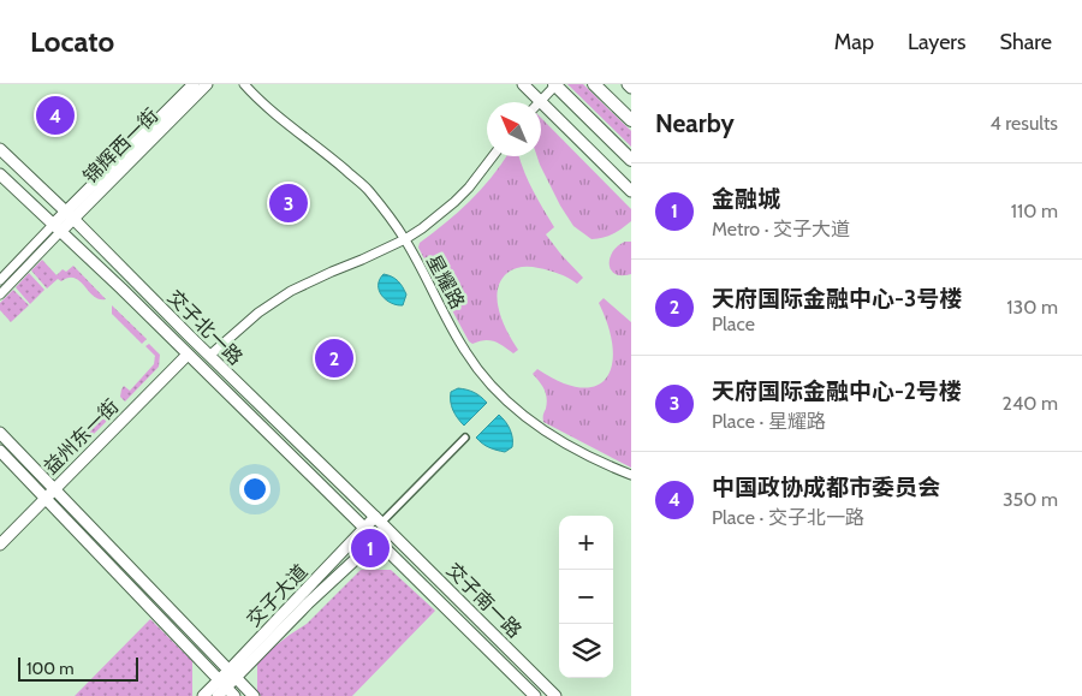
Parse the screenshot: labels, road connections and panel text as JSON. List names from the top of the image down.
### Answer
{
  "streets": {
    "street": [
      "锦辉西一街",
      "星耀路",
      "交子北一路",
      "益州东一街",
      "交子大道",
      "交子南一路"
    ]
  },
  "crossings": [
    ["锦辉西一街", "交子北一路"],
    ["交子北一路", "益州东一街"],
    ["交子北一路", "交子大道"],
    ["交子北一路", "交子南一路"],
    ["交子大道", "交子南一路"]
  ],
  "scale_bar": "100 m",
  "north": "top left",
  "page": {
    "header": "Locato",
    "nav": ["Map", "Layers", "Share"],
    "heading": ["Nearby", "4 results"],
    "pins": [
      "4",
      "3",
      "2",
      "1"
    ],
    "list": [
      {
        "mark": "1",
        "name": "金融城",
        "note": "Metro · 交子大道",
        "value": "110 m"
      },
      {
        "mark": "2",
        "name": "天府国际金融中心-3号楼",
        "note": "Place",
        "value": "130 m"
      },
      {
        "mark": "3",
        "name": "天府国际金融中心-2号楼",
        "note": "Place · 星耀路",
        "value": "240 m"
      },
      {
        "mark": "4",
        "name": "中国政协成都市委员会",
        "note": "Place · 交子北一路",
        "value": "350 m"
      }
    ],
    "map_buttons": ["+", "−"],
    "scale": "100 m"
  }
}
